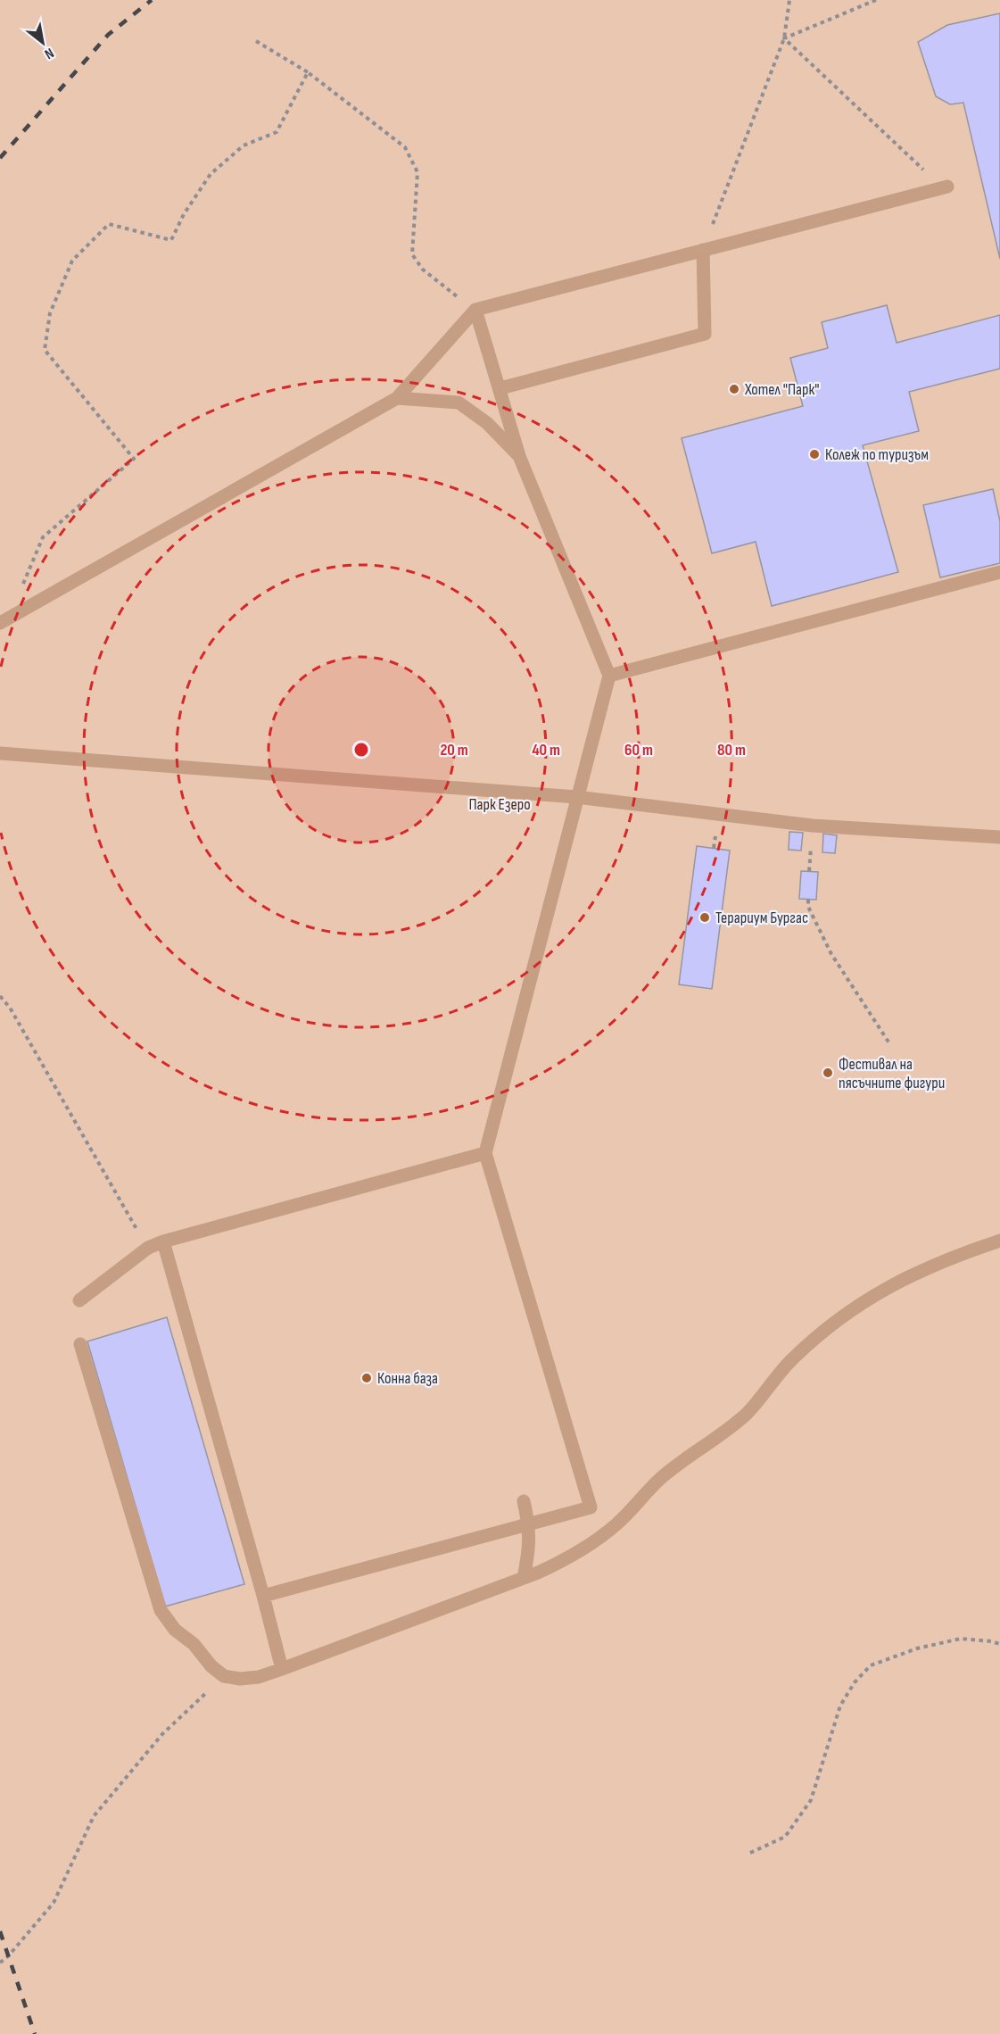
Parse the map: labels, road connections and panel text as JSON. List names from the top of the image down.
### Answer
{
  "parks": ["Парк Езеро"],
  "places": [
    "Хотел \"Парк\"",
    "Колеж по туризъм",
    "Терариум Бургас",
    "Фестивал на пясъчните фигури",
    "Конна база"
  ],
  "north": "bottom right",
  "rings": [
    "20 m",
    "40 m",
    "60 m",
    "80 m"
  ]
}
